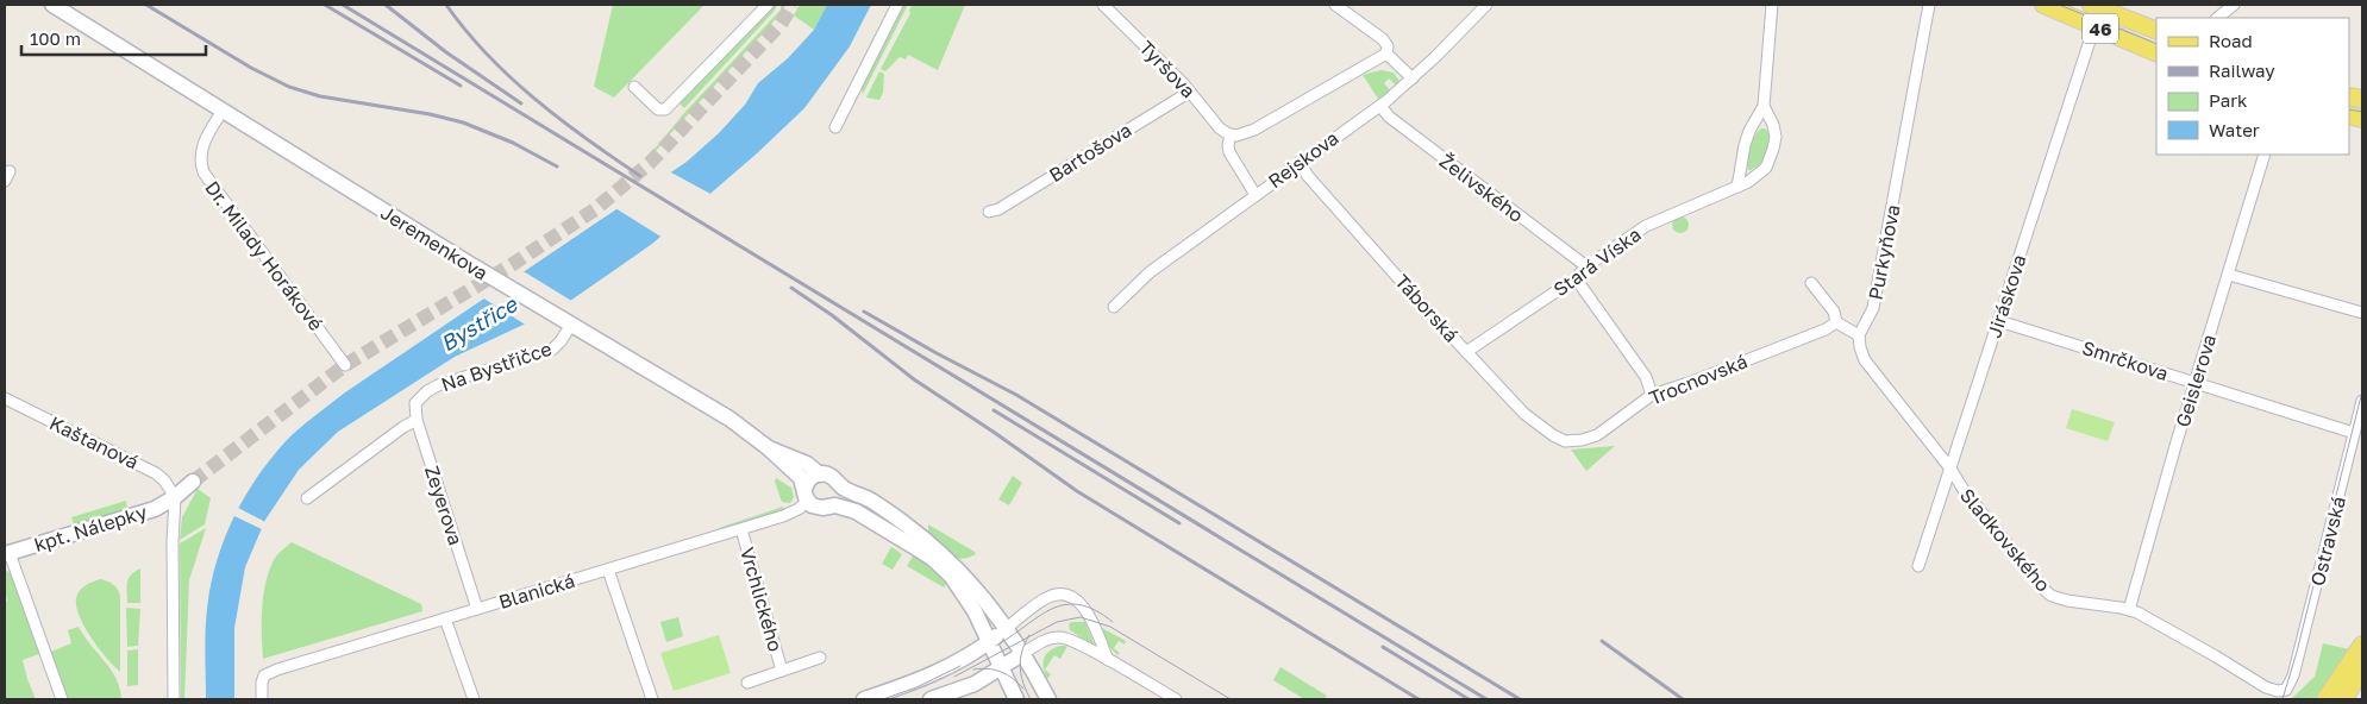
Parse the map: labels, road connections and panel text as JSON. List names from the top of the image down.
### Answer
{
  "streets": {
    "main road": ["46"],
    "street": [
      "Tyršova",
      "Bartošova",
      "Rejskova",
      "Želivského",
      "Jeremenkova",
      "Purkyňova",
      "Dr. Milady Horákové",
      "Stará Víska",
      "Jiráskova",
      "Táborská",
      "Smrčkova",
      "Na Bystřičce",
      "Trocnovská",
      "Geislerova",
      "Kaštanová",
      "Zeyerova",
      "kpt. Nálepky",
      "Sladkovského",
      "Ostravská",
      "Blanická",
      "Vrchlického"
    ]
  },
  "crossings": [
    ["46", "Jiráskova"],
    ["Tyršova", "Bartošova"],
    ["Rejskova", "Želivského"],
    ["Rejskova", "Táborská"],
    ["Želivského", "Stará Víska"],
    ["Jeremenkova", "Dr. Milady Horákové"],
    ["Jeremenkova", "Na Bystřičce"],
    ["Jeremenkova", "Blanická"],
    ["Stará Víska", "Táborská"],
    ["Jiráskova", "Smrčkova"],
    ["Jiráskova", "Sladkovského"],
    ["Táborská", "Trocnovská"],
    ["Smrčkova", "Geislerova"],
    ["Smrčkova", "Ostravská"],
    ["Na Bystřičce", "Zeyerova"],
    ["Geislerova", "Sladkovského"],
    ["Kaštanová", "kpt. Nálepky"],
    ["Zeyerova", "Blanická"],
    ["Sladkovského", "Ostravská"],
    ["Blanická", "Vrchlického"]
  ],
  "water": ["Bystřice"],
  "legend": [
    "Road",
    "Railway",
    "Park",
    "Water"
  ],
  "scale_bar": "100 m"
}
